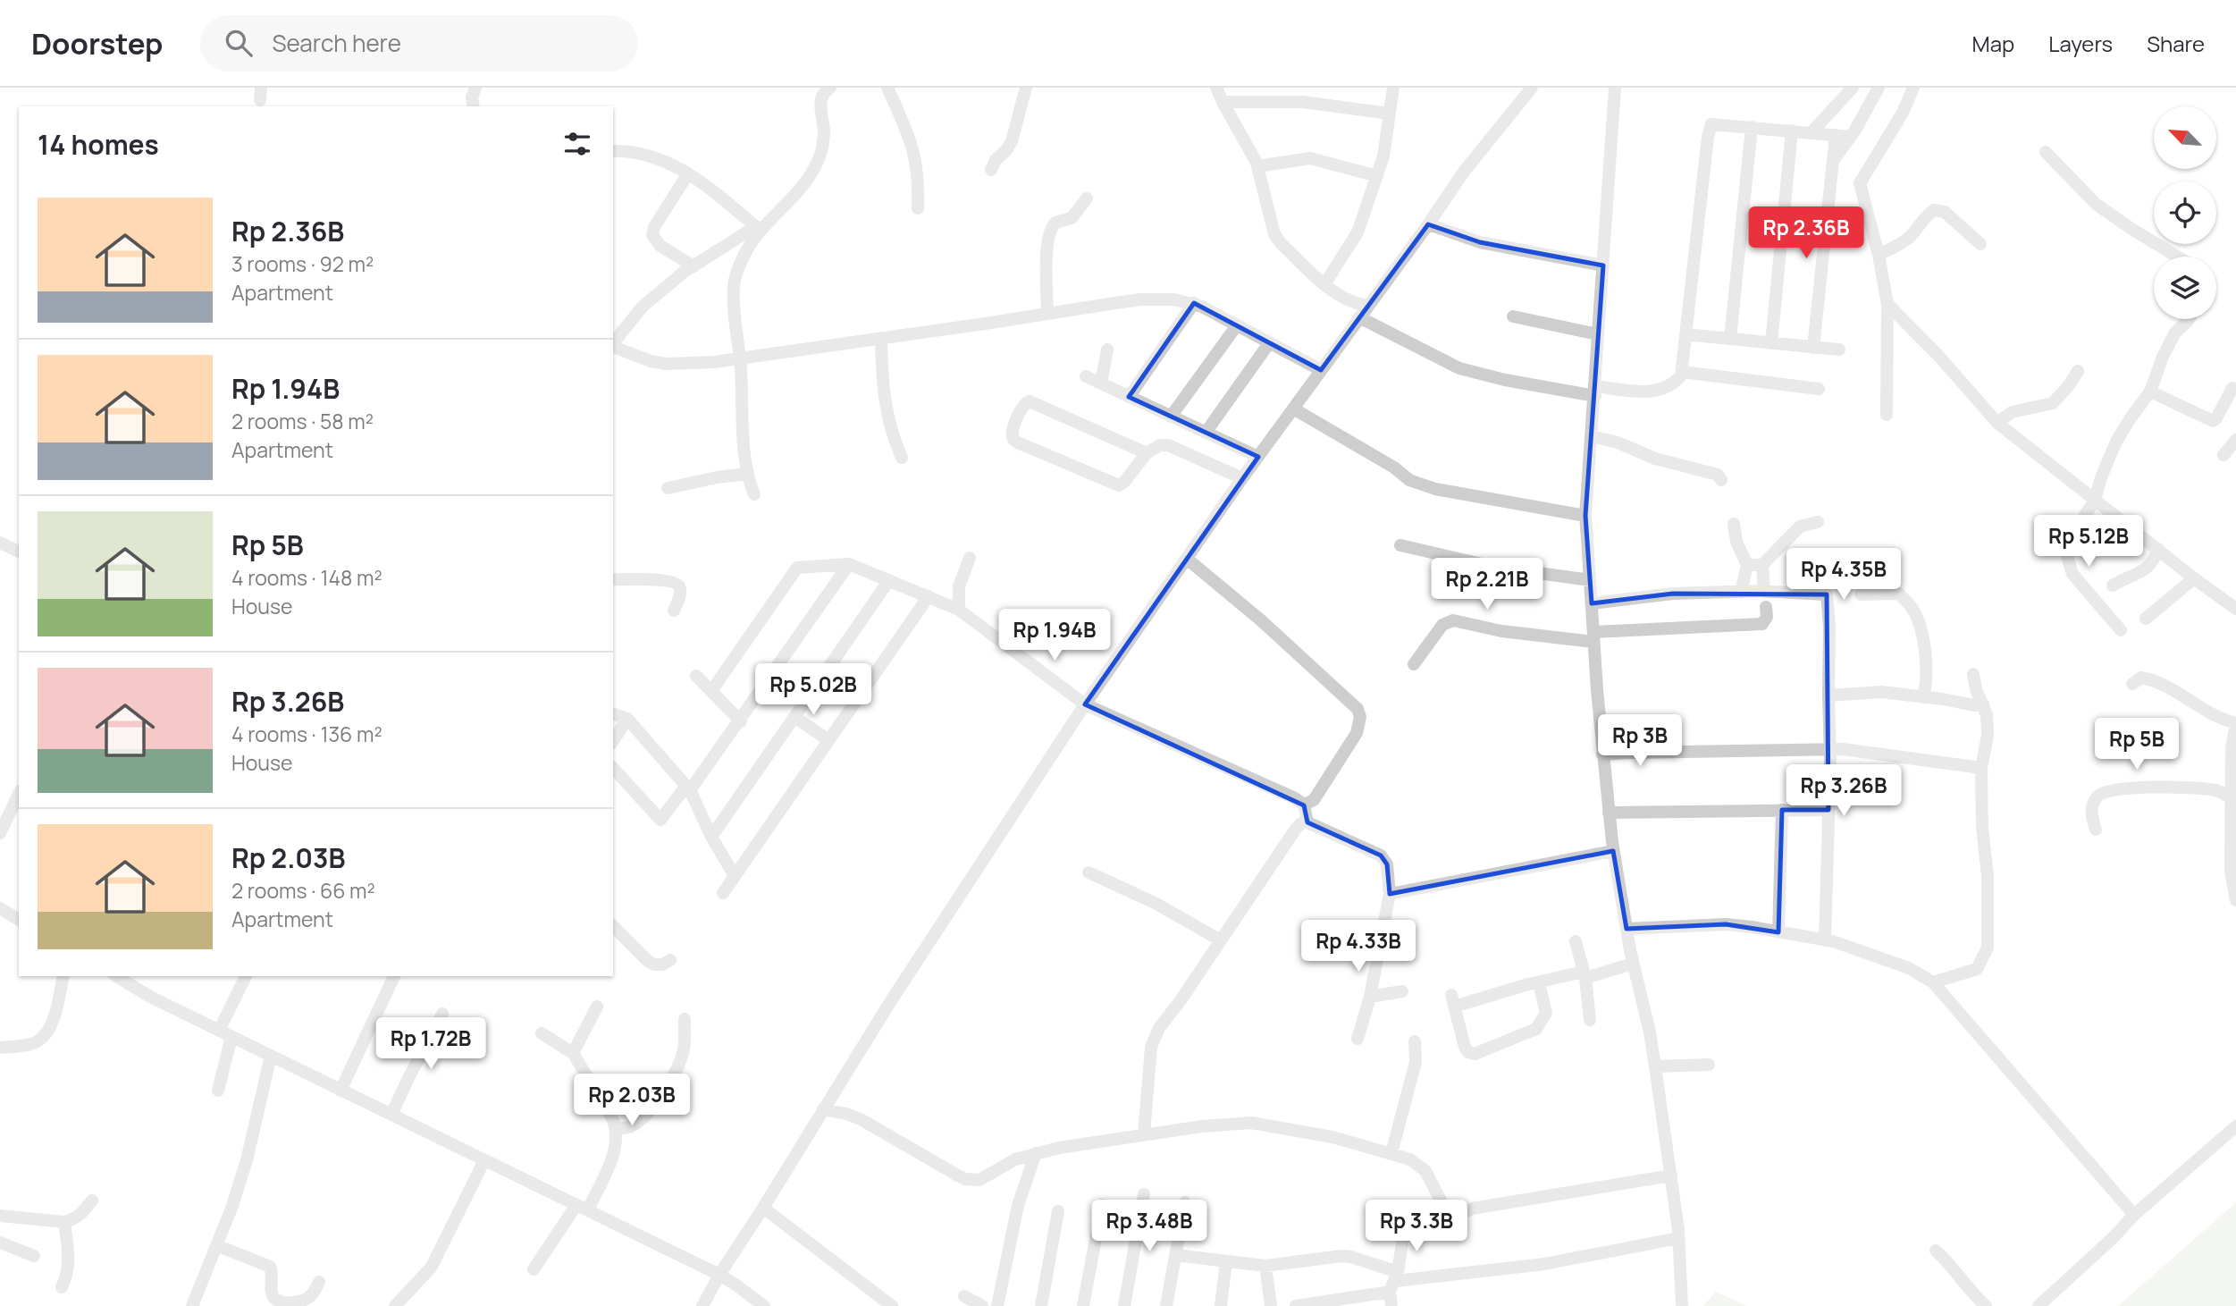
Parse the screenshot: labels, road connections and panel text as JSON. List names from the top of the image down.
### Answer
{
  "north": "top left",
  "page": {
    "header": "Doorstep",
    "search": "Search here",
    "nav": ["Map", "Layers", "Share"],
    "heading": "14 homes",
    "list": [
      {
        "name": "Rp 2.36B",
        "note": "3 rooms · 92 m² · Apartment"
      },
      {
        "name": "Rp 1.94B",
        "note": "2 rooms · 58 m² · Apartment"
      },
      {
        "name": "Rp 5B",
        "note": "4 rooms · 148 m² · House"
      },
      {
        "name": "Rp 3.26B",
        "note": "4 rooms · 136 m² · House"
      },
      {
        "name": "Rp 2.03B",
        "note": "2 rooms · 66 m² · Apartment"
      }
    ],
    "price": [
      "Rp 2.36B",
      "Rp 5.12B",
      "Rp 4.35B",
      "Rp 2.21B",
      "Rp 1.94B",
      "Rp 5.02B",
      "Rp 3B",
      "Rp 5B",
      "Rp 3.26B",
      "Rp 4.33B",
      "Rp 1.72B",
      "Rp 2.03B",
      "Rp 3.48B",
      "Rp 3.3B"
    ]
  }
}
